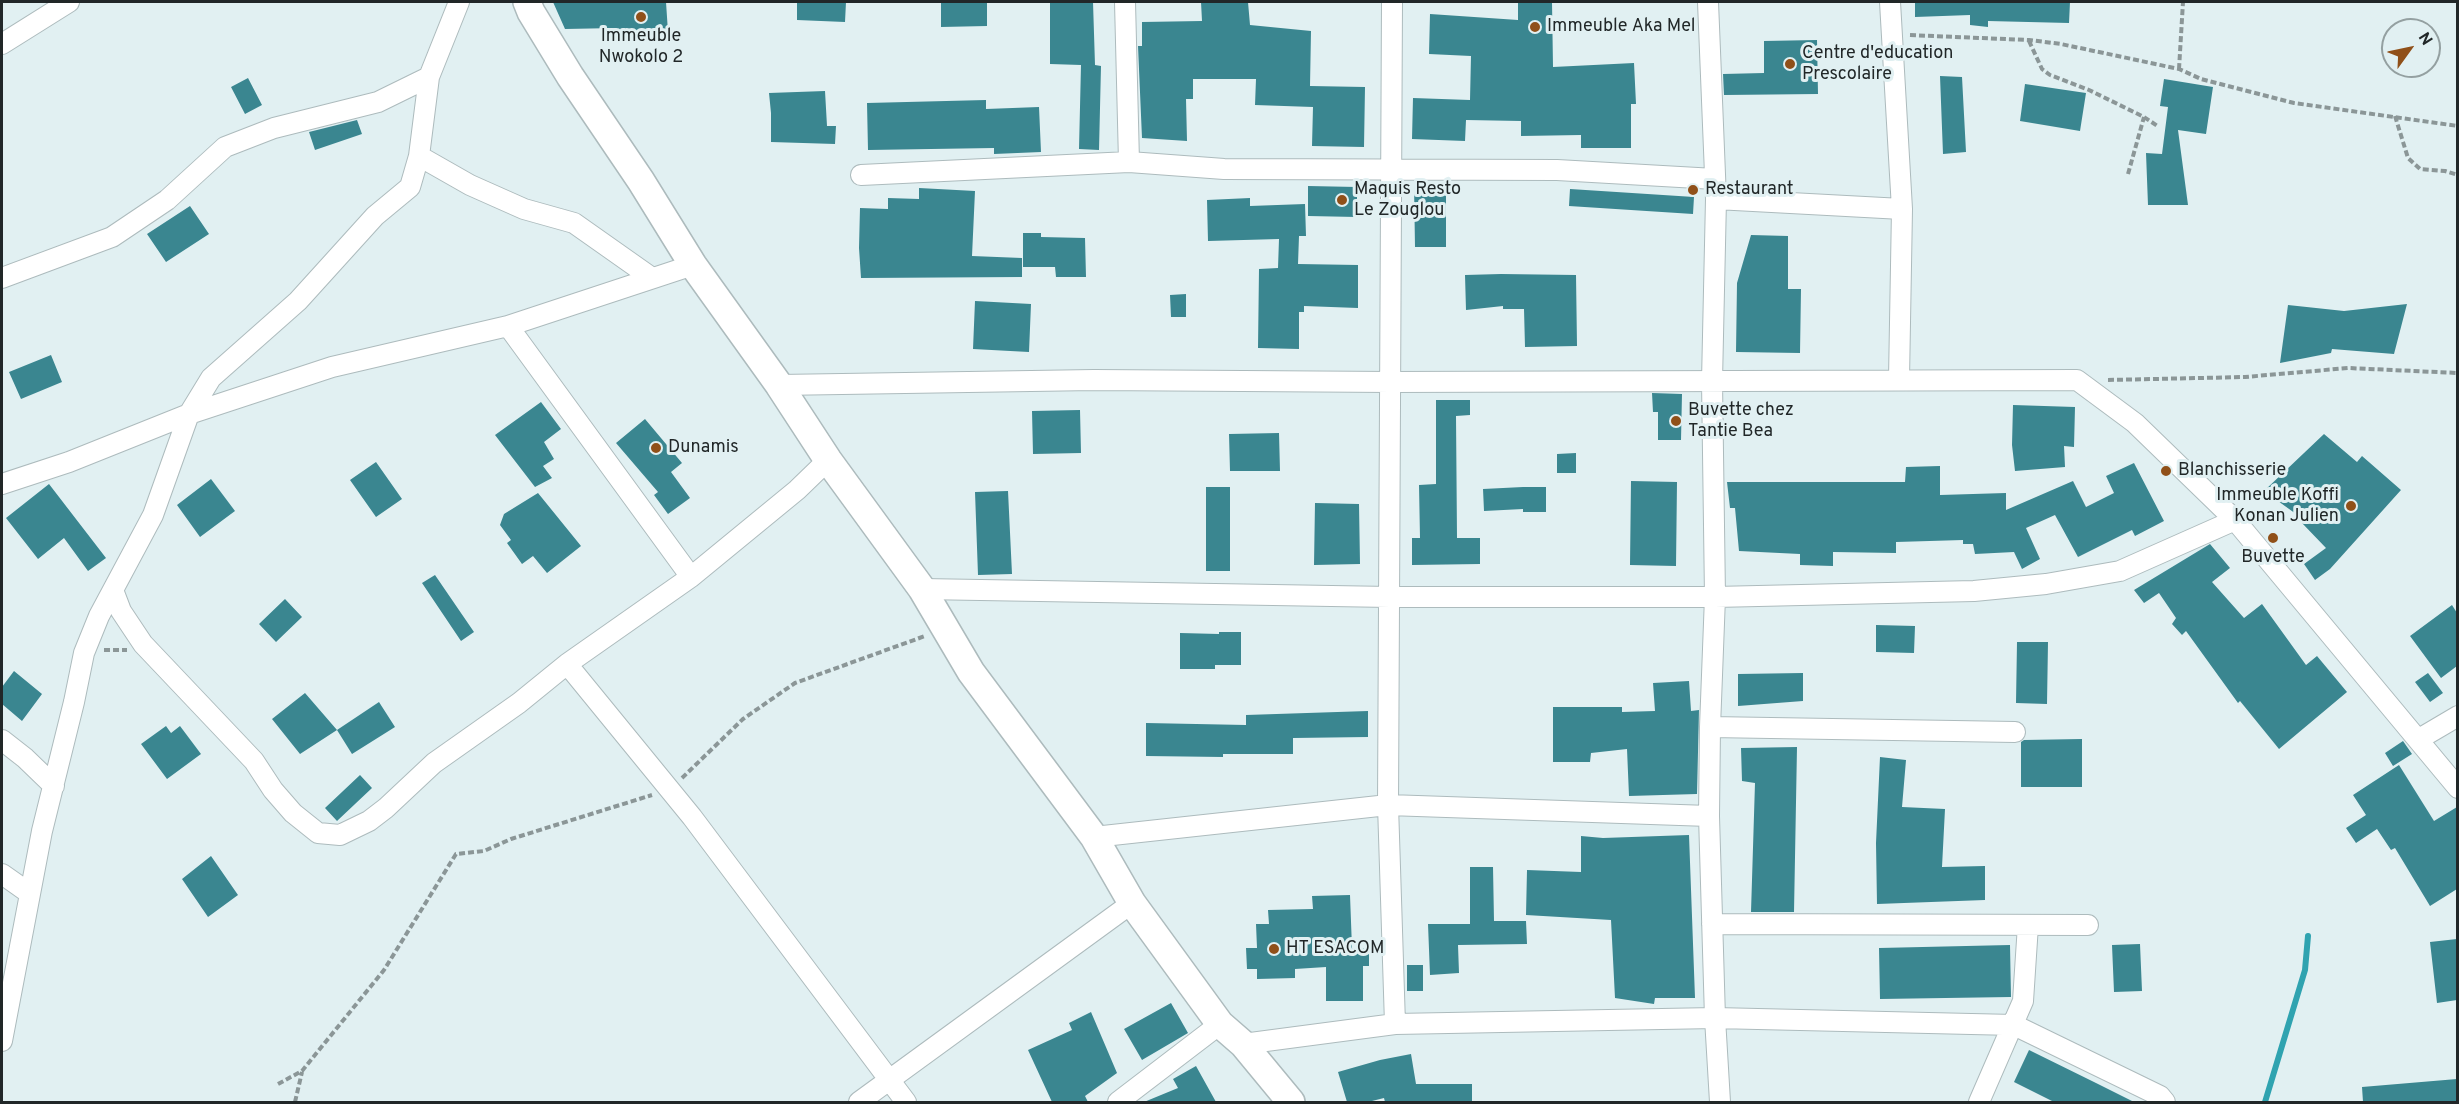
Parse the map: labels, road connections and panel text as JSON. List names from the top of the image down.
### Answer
{
  "places": [
    "Immeuble Nwokolo 2",
    "Immeuble Aka Mel",
    "Centre d'education Prescolaire",
    "Restaurant",
    "Maquis Resto Le Zouglou",
    "Buvette chez Tantie Bea",
    "Dunamis",
    "Blanchisserie",
    "Immeuble Koffi Konan Julien",
    "Buvette",
    "HT ESACOM"
  ],
  "north": "top right"
}
